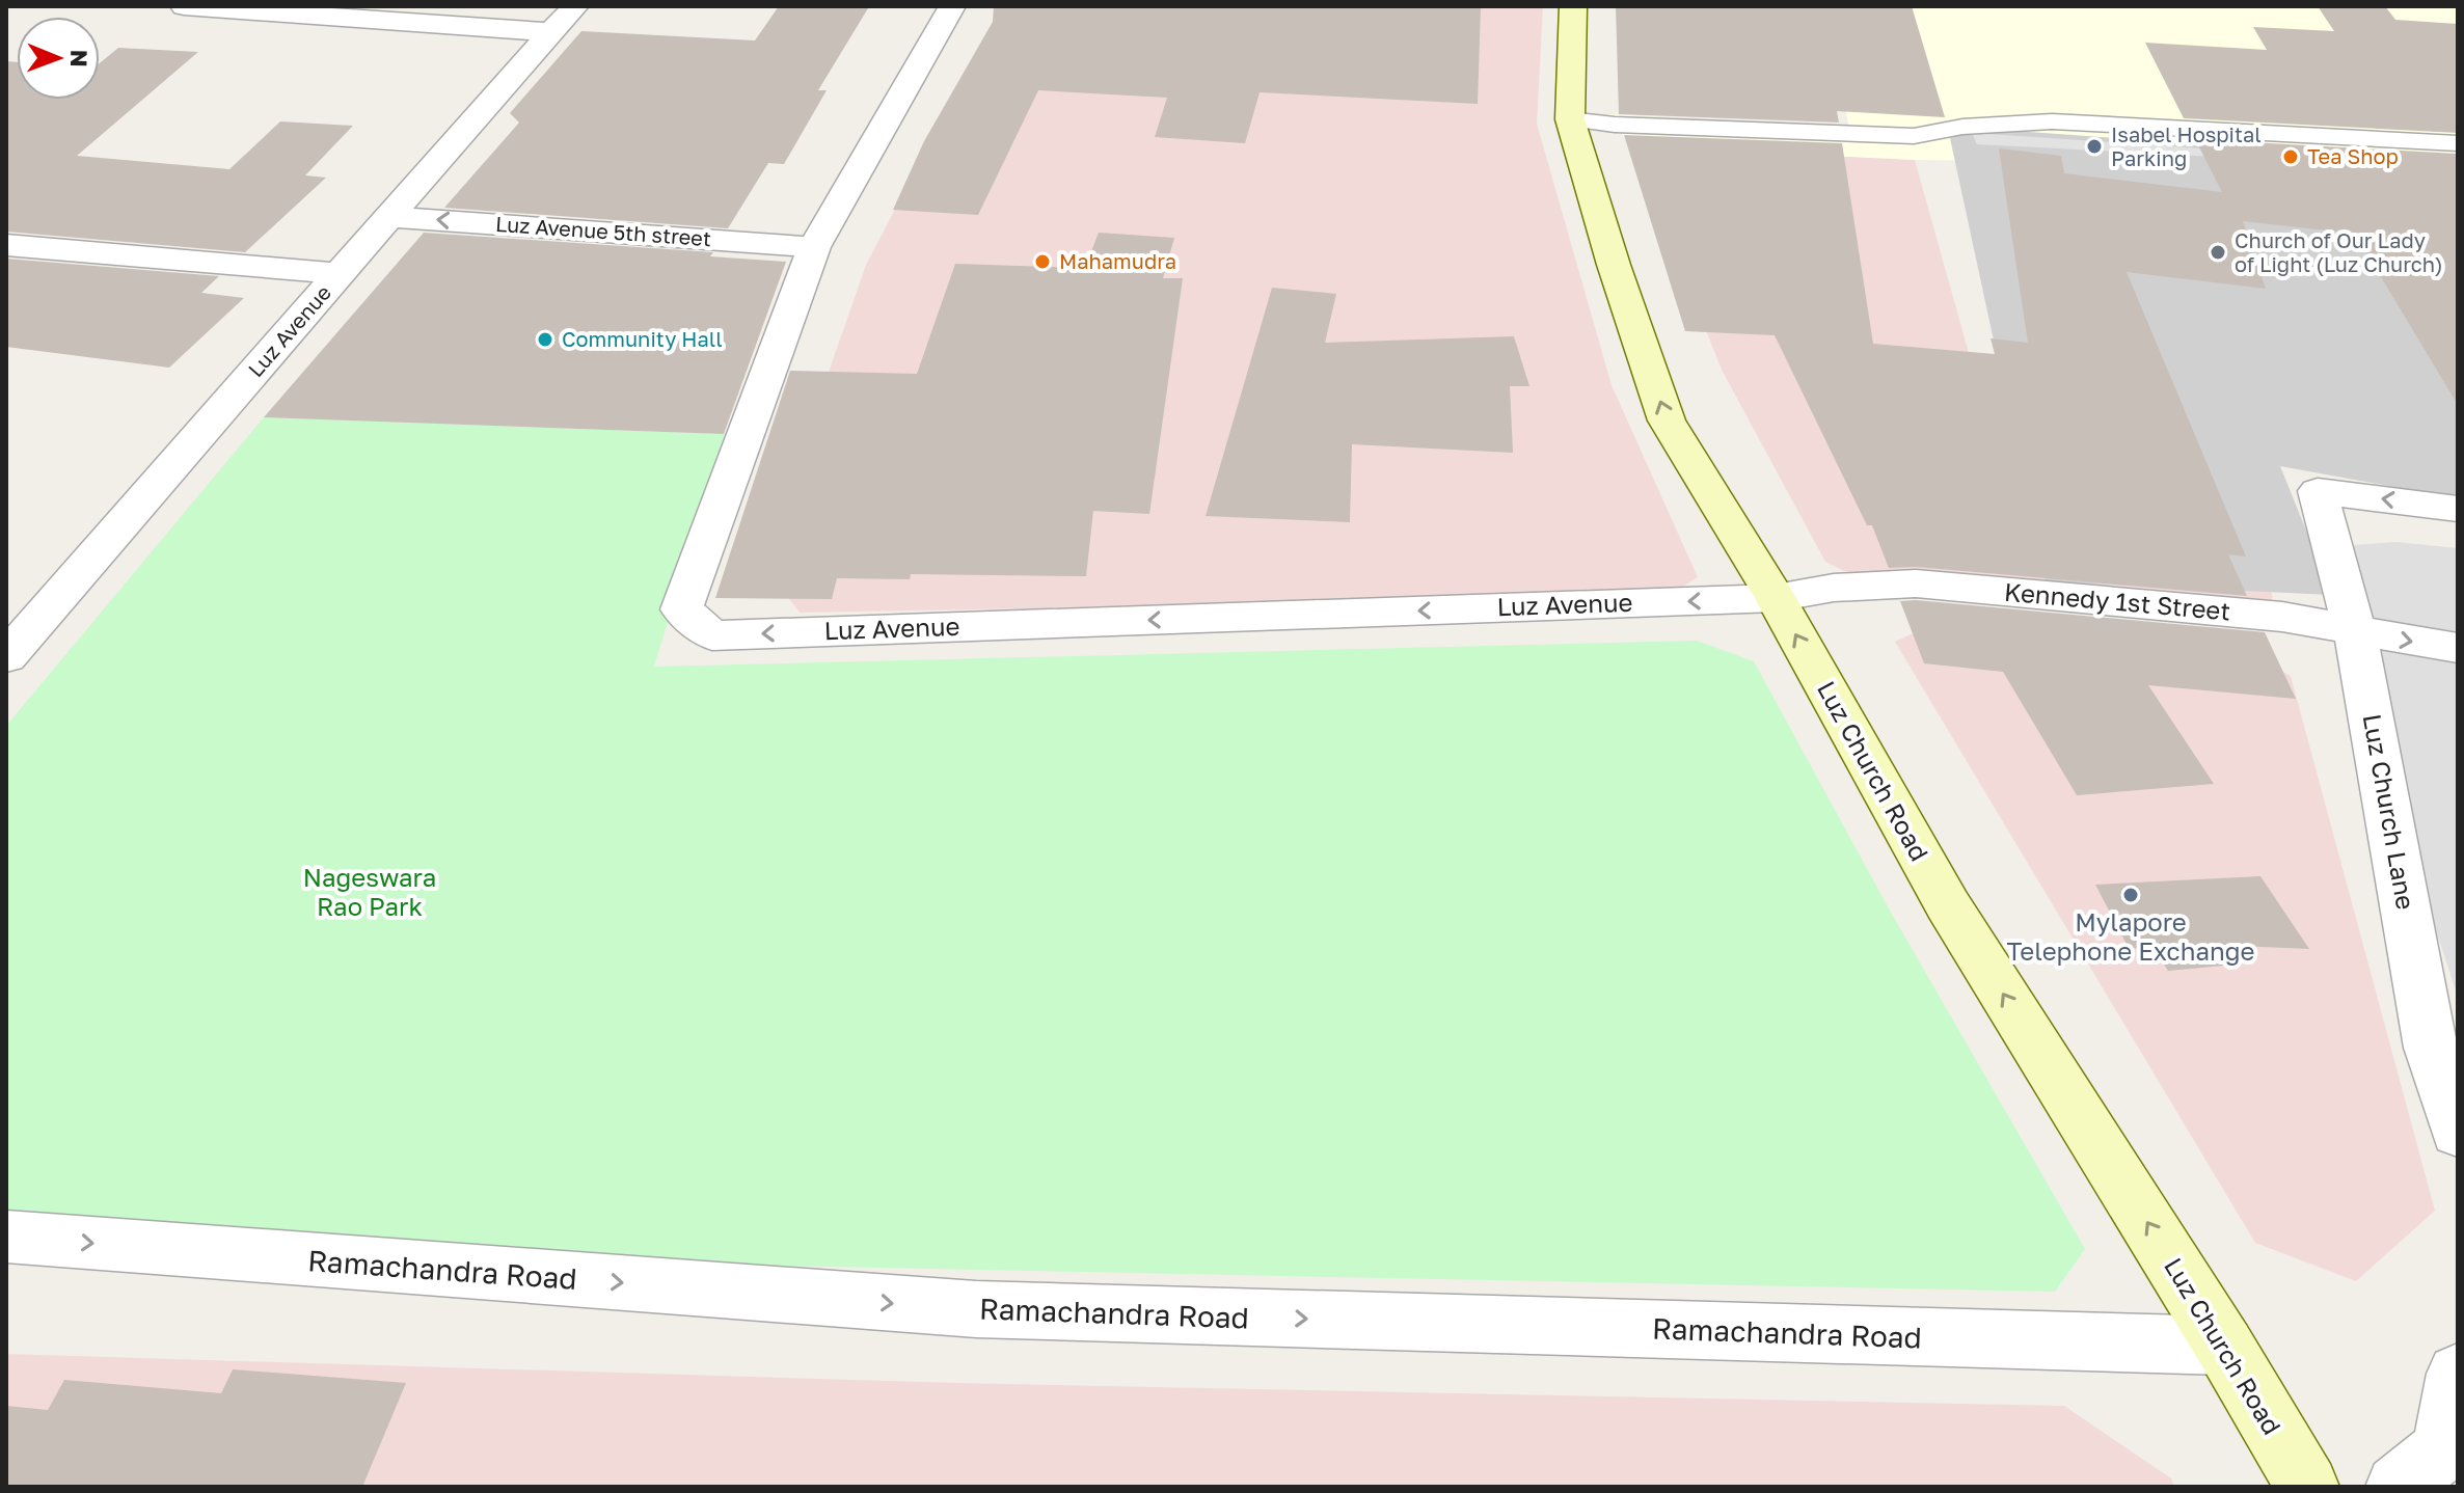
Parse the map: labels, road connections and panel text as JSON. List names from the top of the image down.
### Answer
{
  "streets": {
    "main road": ["Luz Church Road"],
    "street": [
      "Luz Avenue 5th street",
      "Luz Avenue",
      "Kennedy 1st Street",
      "Luz Church Lane",
      "Ramachandra Road"
    ]
  },
  "crossings": [
    ["Luz Avenue 5th street", "Luz Avenue"],
    ["Luz Avenue", "Kennedy 1st Street"],
    ["Luz Avenue", "Luz Church Road"],
    ["Kennedy 1st Street", "Luz Church Road"],
    ["Kennedy 1st Street", "Luz Church Lane"],
    ["Luz Church Road", "Ramachandra Road"]
  ],
  "one_way": ["Luz Church Road", "Ramachandra Road"],
  "parks": ["Nageswara Rao Park"],
  "places": [
    "Isabel Hospital Parking",
    "Tea Shop",
    "Church of Our Lady of Light (Luz Church)",
    "Mahamudra",
    "Community Hall",
    "Mylapore Telephone Exchange"
  ],
  "north": "right"
}
